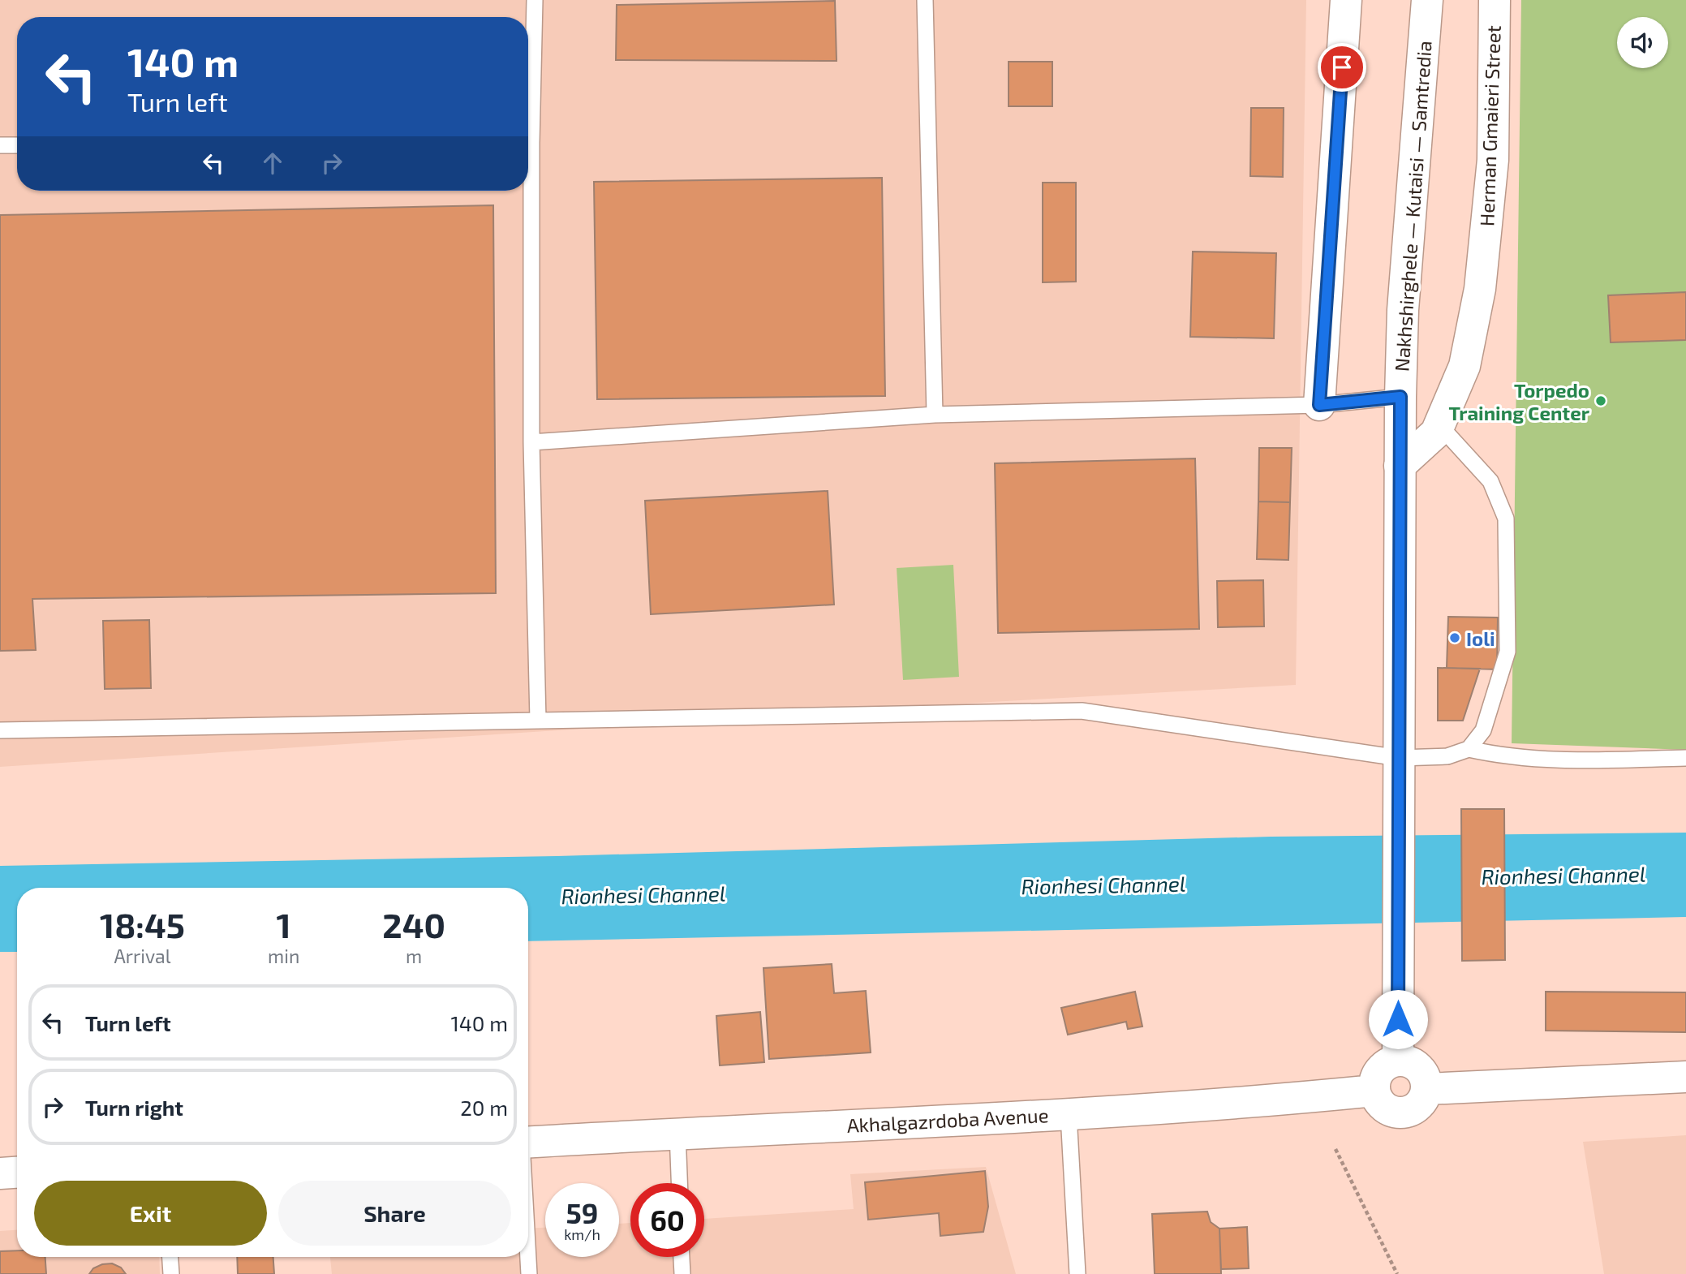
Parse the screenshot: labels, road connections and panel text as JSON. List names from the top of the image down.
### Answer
{
  "streets": {
    "main road": ["Herman Gmaieri Street", "Nakhshirghele — Kutaisi — Samtredia", "Akhalgazrdoba Avenue"]
  },
  "crossings": [
    ["Herman Gmaieri Street", "Nakhshirghele — Kutaisi — Samtredia"],
    ["Nakhshirghele — Kutaisi — Samtredia", "Akhalgazrdoba Avenue"]
  ],
  "water": ["Rionhesi Channel"],
  "places": ["Torpedo Training Center", "Ioli"],
  "page": {
    "turn": ["140 m", "Turn left"],
    "eta": [
      "18:45",
      "Arrival",
      "1",
      "min",
      "240",
      "m"
    ],
    "list": [
      {
        "name": "Turn left",
        "value": "140 m"
      },
      {
        "name": "Turn right",
        "value": "20 m"
      }
    ],
    "buttons": ["Exit", "Share"],
    "speed": "59 km/h",
    "limit": "60"
  }
}
